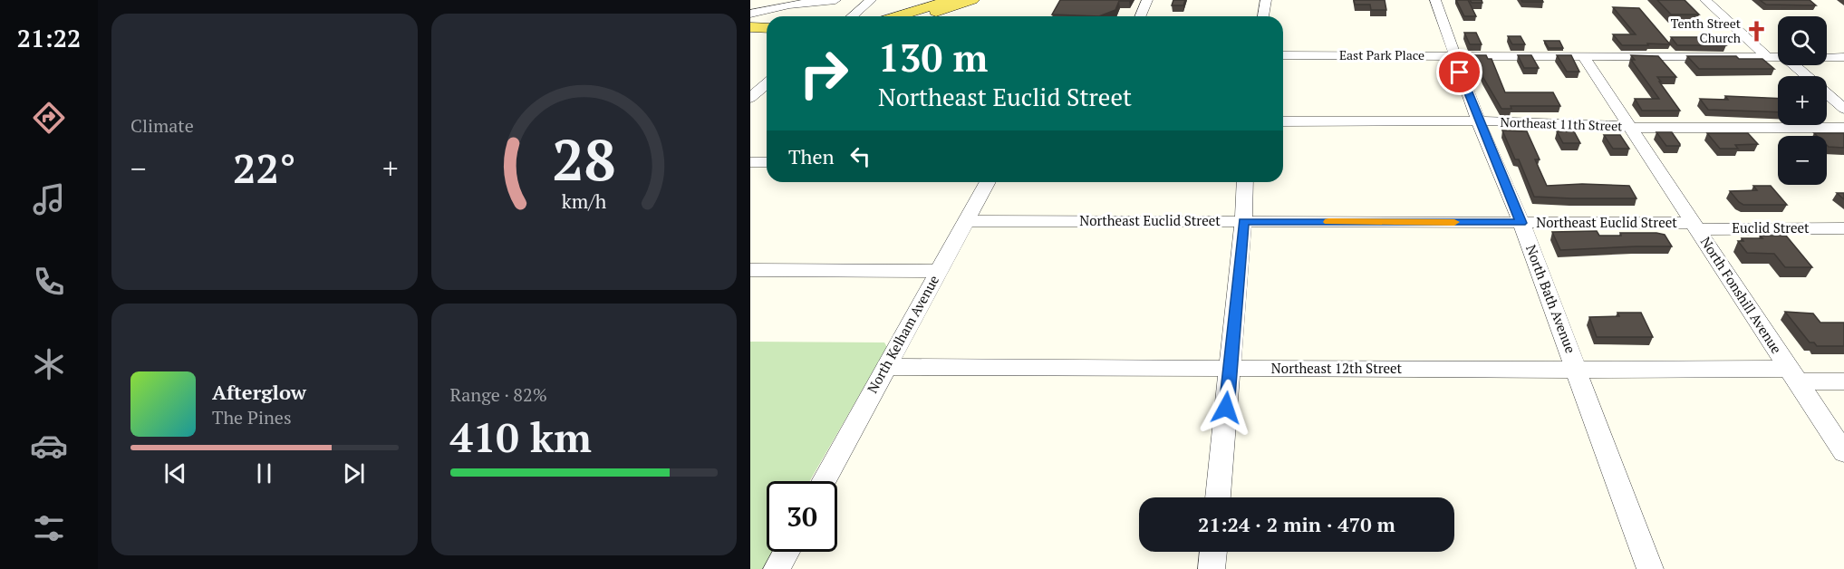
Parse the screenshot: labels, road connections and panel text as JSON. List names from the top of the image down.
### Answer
{
  "streets": {
    "street": [
      "East Park Place",
      "Northeast 11th Street",
      "Northeast Euclid Street",
      "Euclid Street",
      "North Fonshill Avenue",
      "North Bath Avenue",
      "North Kelham Avenue",
      "Northeast 12th Street"
    ]
  },
  "crossings": [
    ["East Park Place", "North Fonshill Avenue"],
    ["East Park Place", "North Bath Avenue"],
    ["Northeast 11th Street", "North Fonshill Avenue"],
    ["Northeast 11th Street", "North Bath Avenue"],
    ["Northeast Euclid Street", "Euclid Street"],
    ["Northeast Euclid Street", "North Fonshill Avenue"],
    ["Northeast Euclid Street", "North Bath Avenue"],
    ["Northeast Euclid Street", "North Kelham Avenue"],
    ["Euclid Street", "North Fonshill Avenue"],
    ["North Fonshill Avenue", "Northeast 12th Street"],
    ["North Bath Avenue", "Northeast 12th Street"],
    ["North Kelham Avenue", "Northeast 12th Street"]
  ],
  "places": {
    "church": ["Tenth Street Church"]
  },
  "page": {
    "tabs": "21:22",
    "tile": [
      "Climate",
      ["Range · 82%", "410 km"]
    ],
    "map_buttons": ["+", "−"],
    "turn": ["130 m", "Northeast Euclid Street"],
    "then": "Then",
    "heat": ["−", "22°", "+"],
    "song": ["Afterglow", "The Pines"],
    "limit": "30",
    "trip": "21:24 · 2 min · 470 m",
    "gauge": ["28", "km/h"]
  }
}
